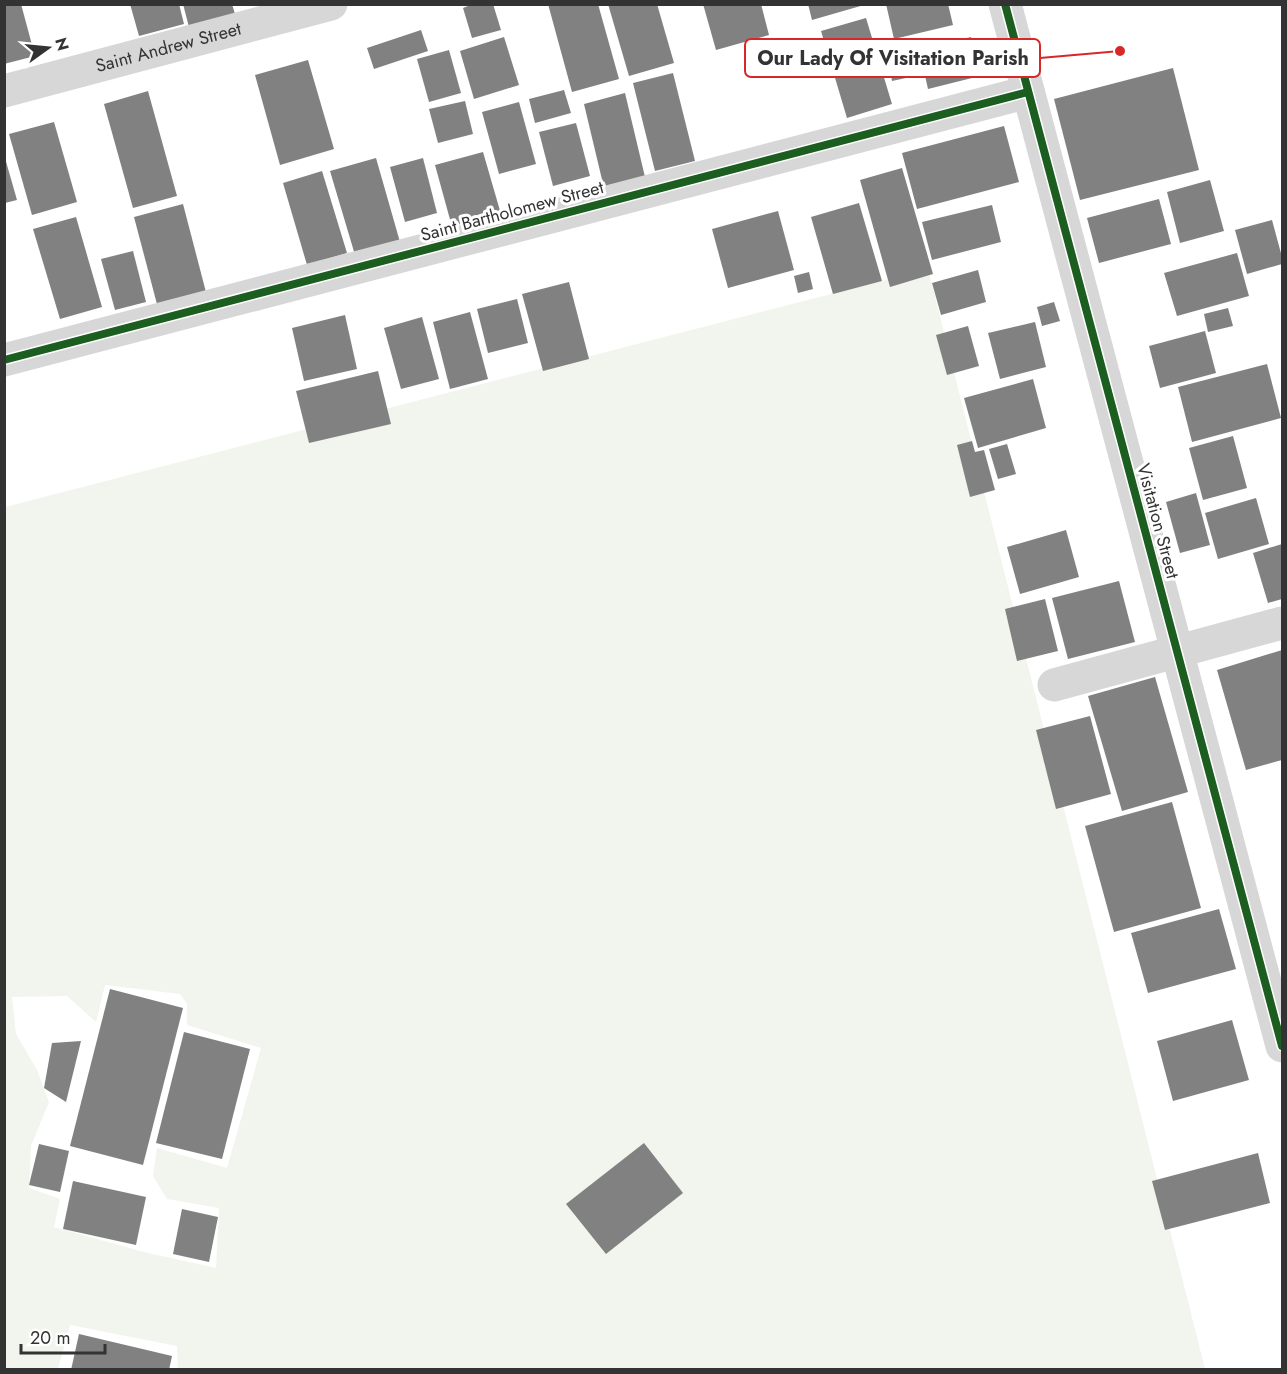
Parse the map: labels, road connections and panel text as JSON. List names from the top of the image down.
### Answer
{
  "streets": {
    "street": ["Saint Andrew Street", "Saint Bartholomew Street", "Visitation Street"]
  },
  "crossings": [
    ["Saint Bartholomew Street", "Visitation Street"]
  ],
  "places": ["Our Lady Of Visitation Parish"],
  "scale_bar": "20 m",
  "north": "right"
}
